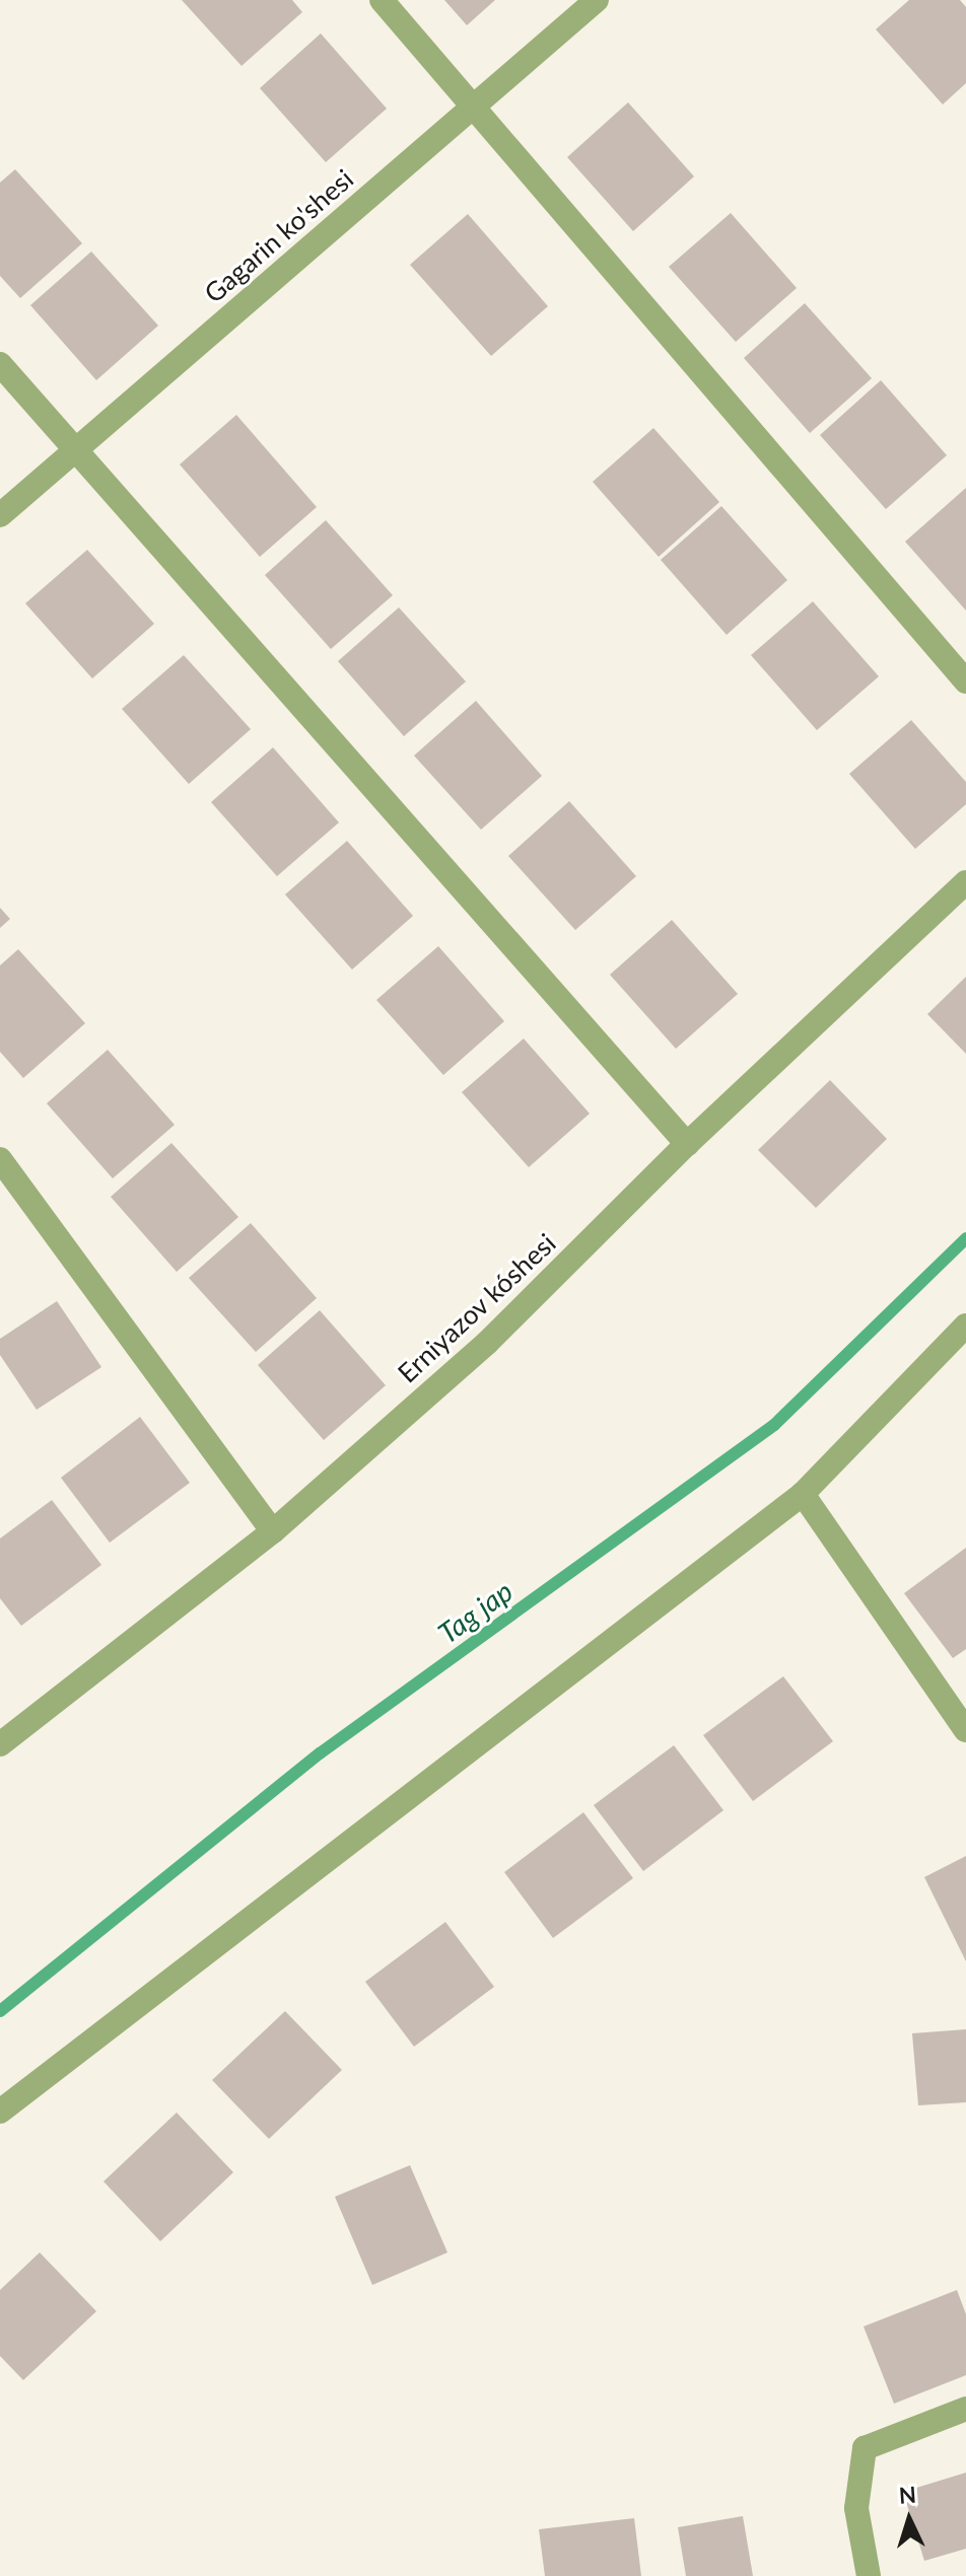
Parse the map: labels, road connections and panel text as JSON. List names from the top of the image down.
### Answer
{
  "streets": {
    "street": ["Gagarin ko'shesi", "Erniyazov kóshesi"]
  },
  "water": ["Tag jap"],
  "north": "top"
}
